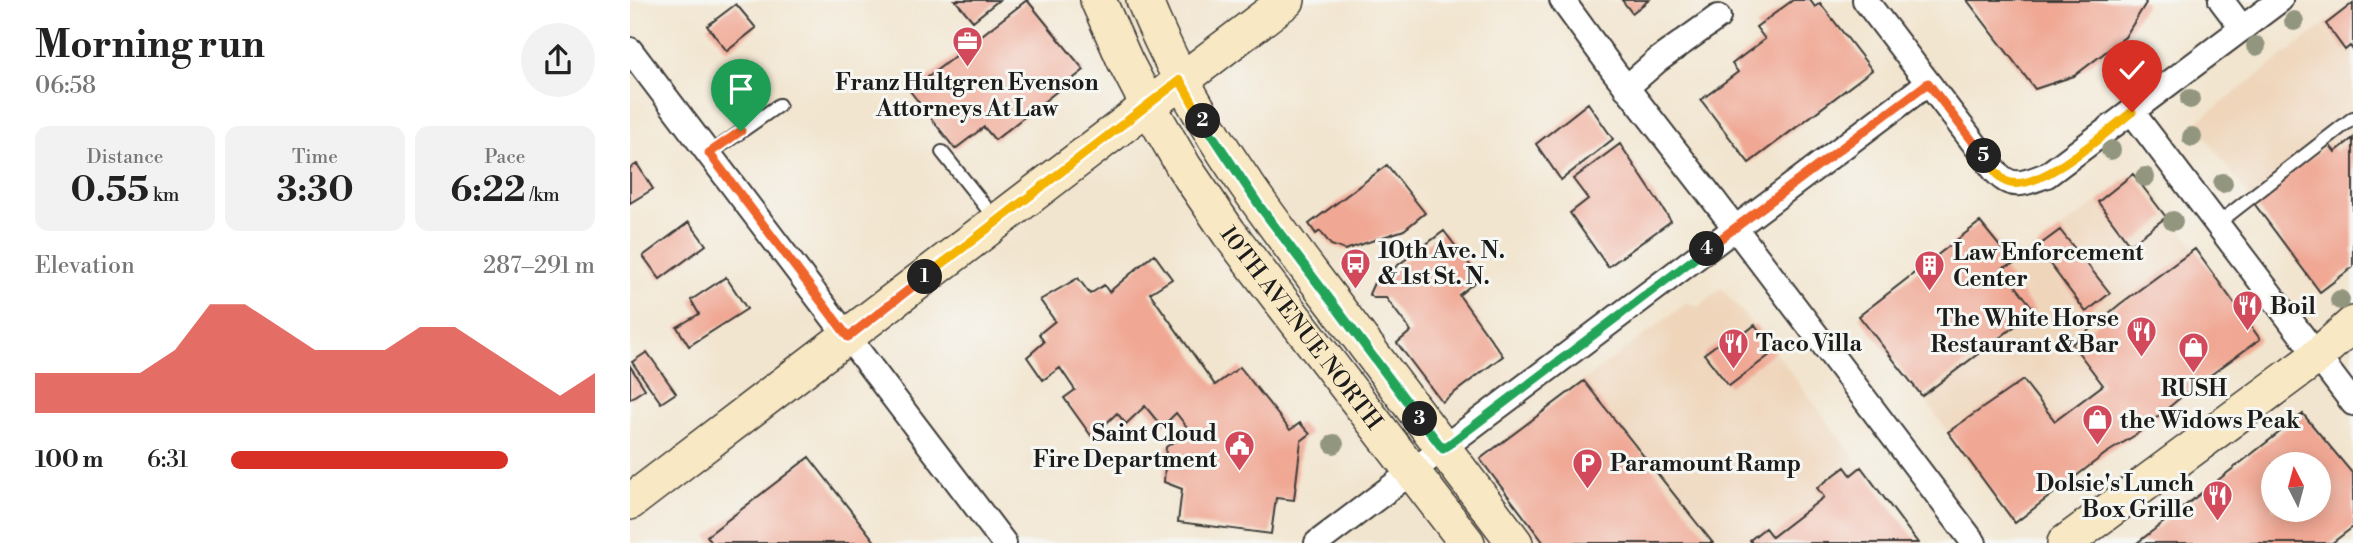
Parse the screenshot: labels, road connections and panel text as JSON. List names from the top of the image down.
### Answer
{
  "streets": {
    "main road": ["10TH AVENUE NORTH"]
  },
  "places": {
    "office": ["Franz Hultgren Evenson Attorneys At Law"],
    "bus stop": ["10th Ave. N. & 1st St. N."],
    "building": ["Law Enforcement Center"],
    "restaurant": [
      "Boil",
      "The White Horse Restaurant & Bar",
      "Taco Villa",
      "Dolsie's Lunch Box Grille"
    ],
    "shop": ["RUSH", "the Widows Peak"],
    "public building": ["Saint Cloud Fire Department"],
    "parking": ["Paramount Ramp"]
  },
  "north": "top",
  "page": {
    "heading": ["Morning run", "06:58"],
    "pins": [
      "2",
      "5",
      "4",
      "1",
      "3"
    ],
    "stats": [
      ["Distance", "0.55 km"],
      ["Time", "3:30"],
      ["Pace", "6:22 /km"]
    ],
    "chart": ["Elevation", "287–291 m"],
    "list": [
      {
        "name": "100 m",
        "note": "6:31"
      }
    ]
  }
}
